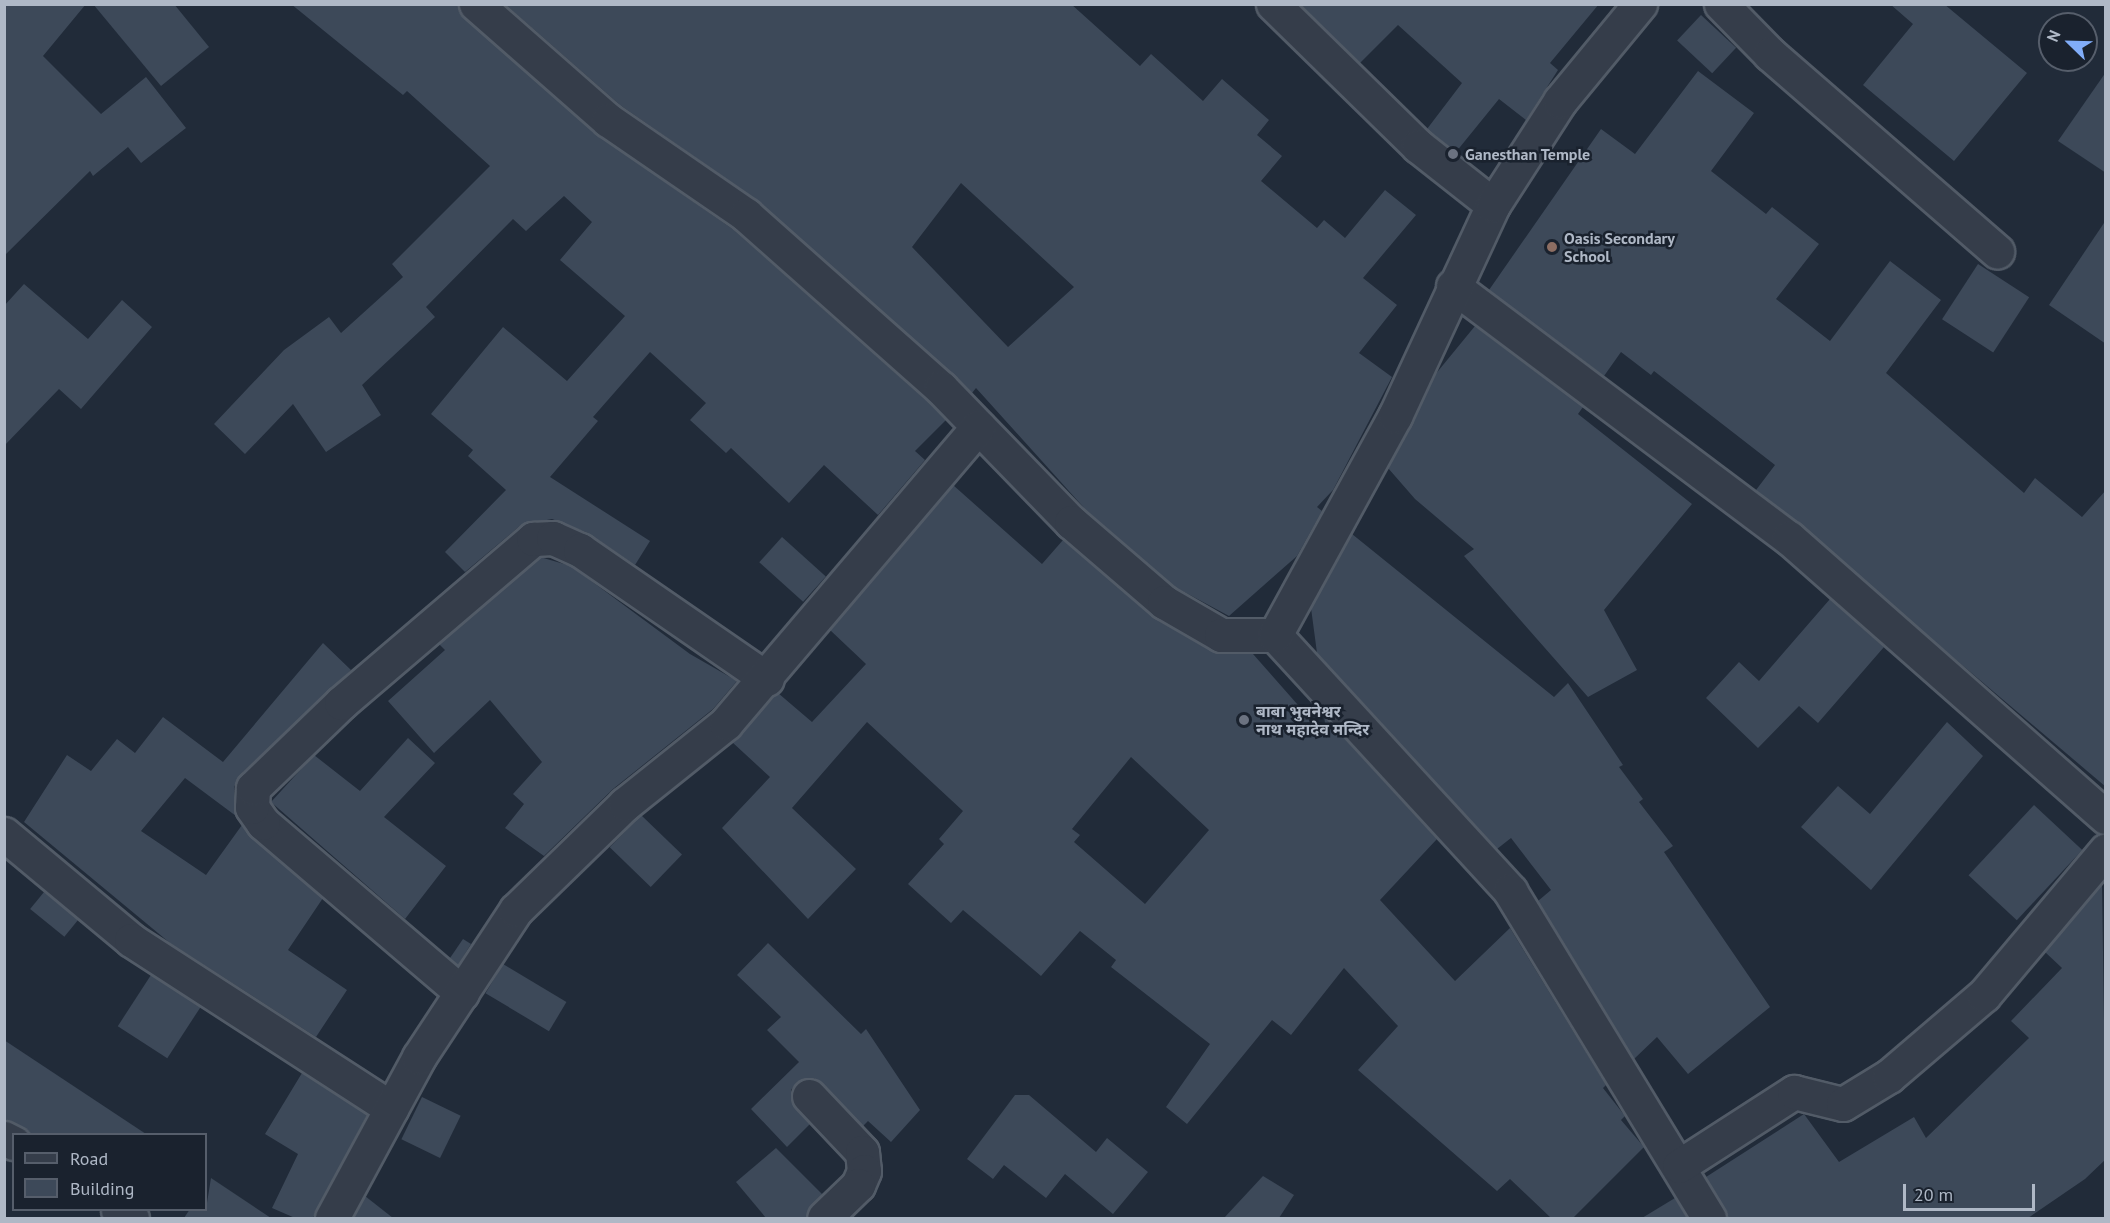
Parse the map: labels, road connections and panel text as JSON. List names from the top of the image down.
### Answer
{
  "places": ["Ganesthan Temple", "Oasis Secondary School", "बाबा भुवनेश्वर नाथ महादेव मन्दिर"],
  "legend": ["Road", "Building"],
  "scale_bar": "20 m",
  "north": "top left"
}
